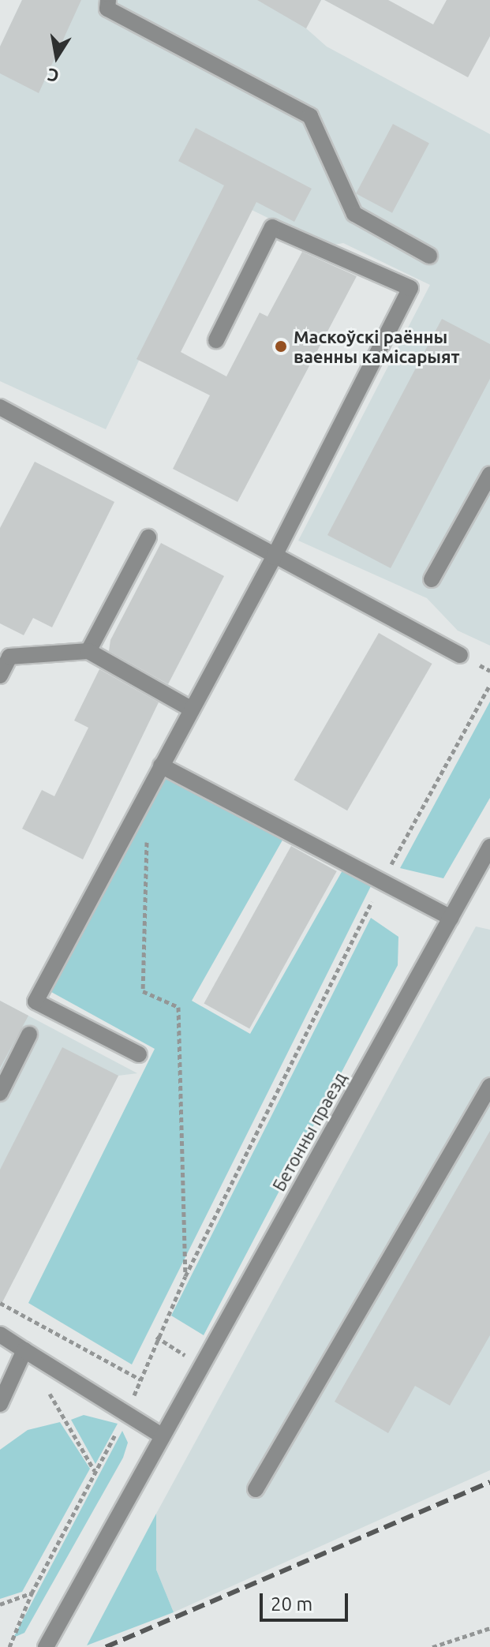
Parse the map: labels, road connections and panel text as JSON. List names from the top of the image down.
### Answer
{
  "streets": {
    "street": ["Бетонны праезд"]
  },
  "places": ["Маскоўскі раённы ваенны камісарыят"],
  "scale_bar": "20 m",
  "north": "bottom"
}
